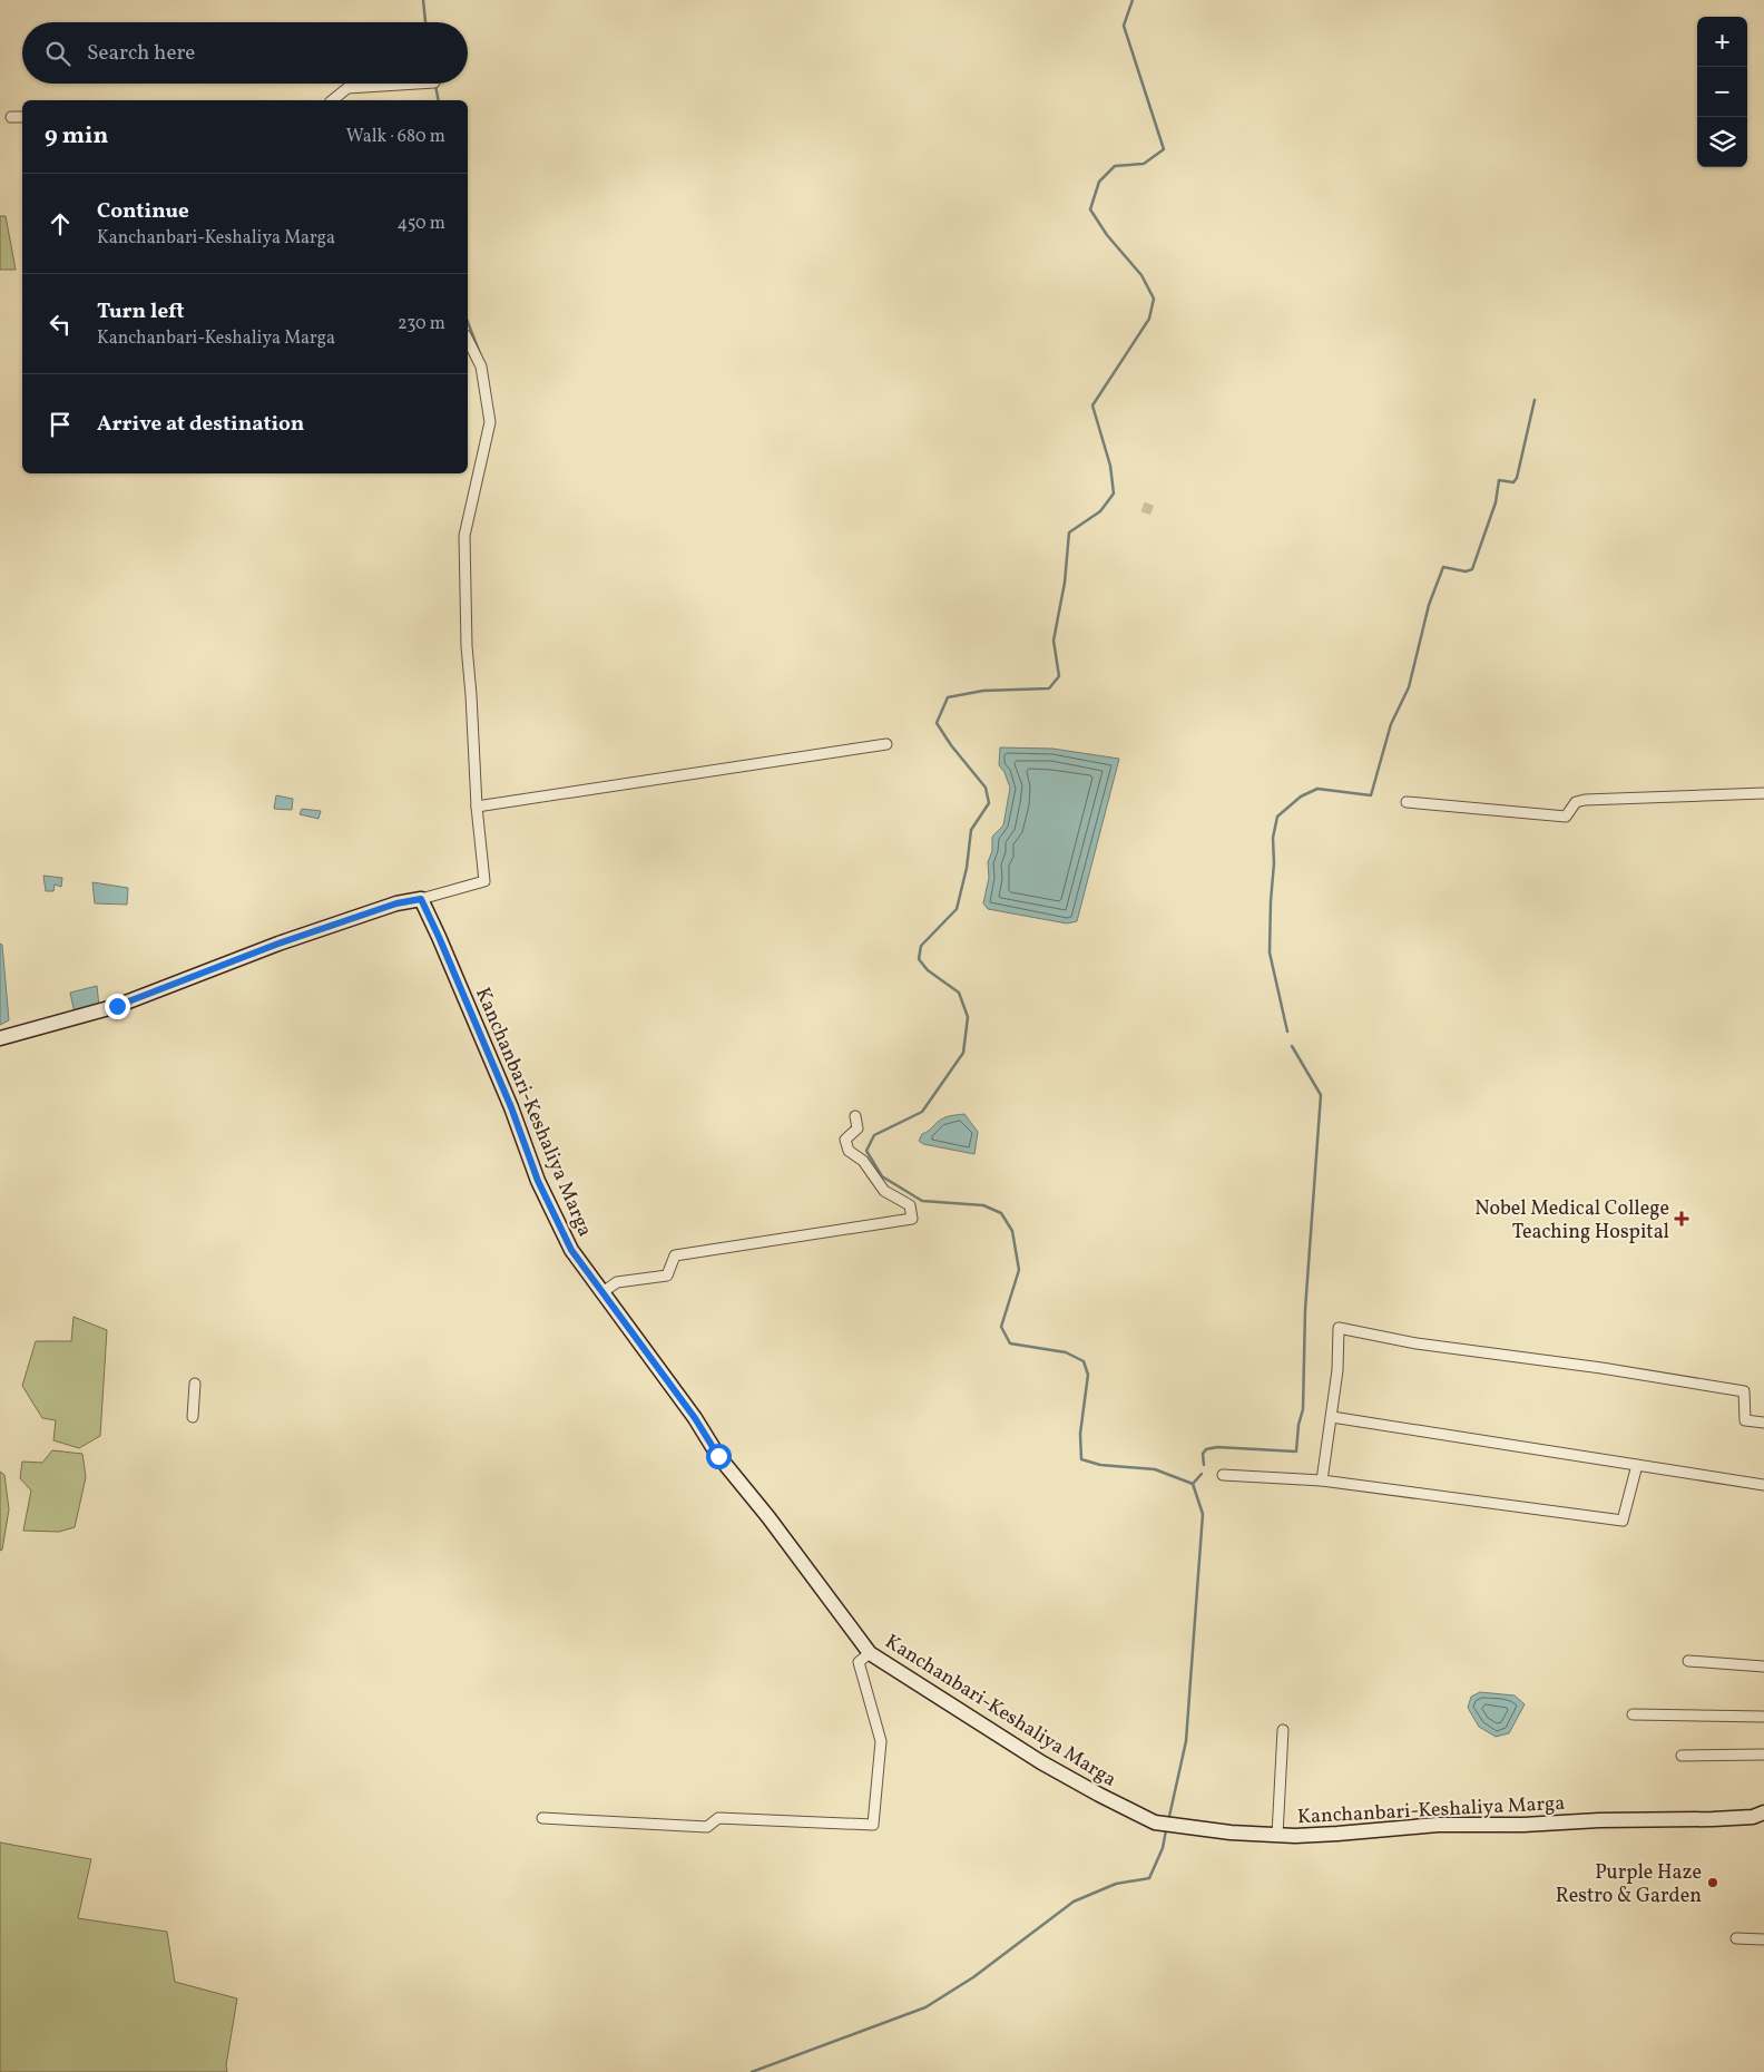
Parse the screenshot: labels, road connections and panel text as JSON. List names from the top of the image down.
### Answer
{
  "streets": {
    "street": ["Kanchanbari-Keshaliya Marga"]
  },
  "places": {
    "health": ["Nobel Medical College Teaching Hospital"],
    "other": ["Purple Haze Restro & Garden"]
  },
  "page": {
    "map_buttons": ["+", "−"],
    "search": "Search here",
    "heading": ["9 min", "Walk · 680 m"],
    "list": [
      ["Continue", "Kanchanbari-Keshaliya Marga", "450 m"],
      ["Turn left", "Kanchanbari-Keshaliya Marga", "230 m"],
      "Arrive at destination"
    ]
  }
}
